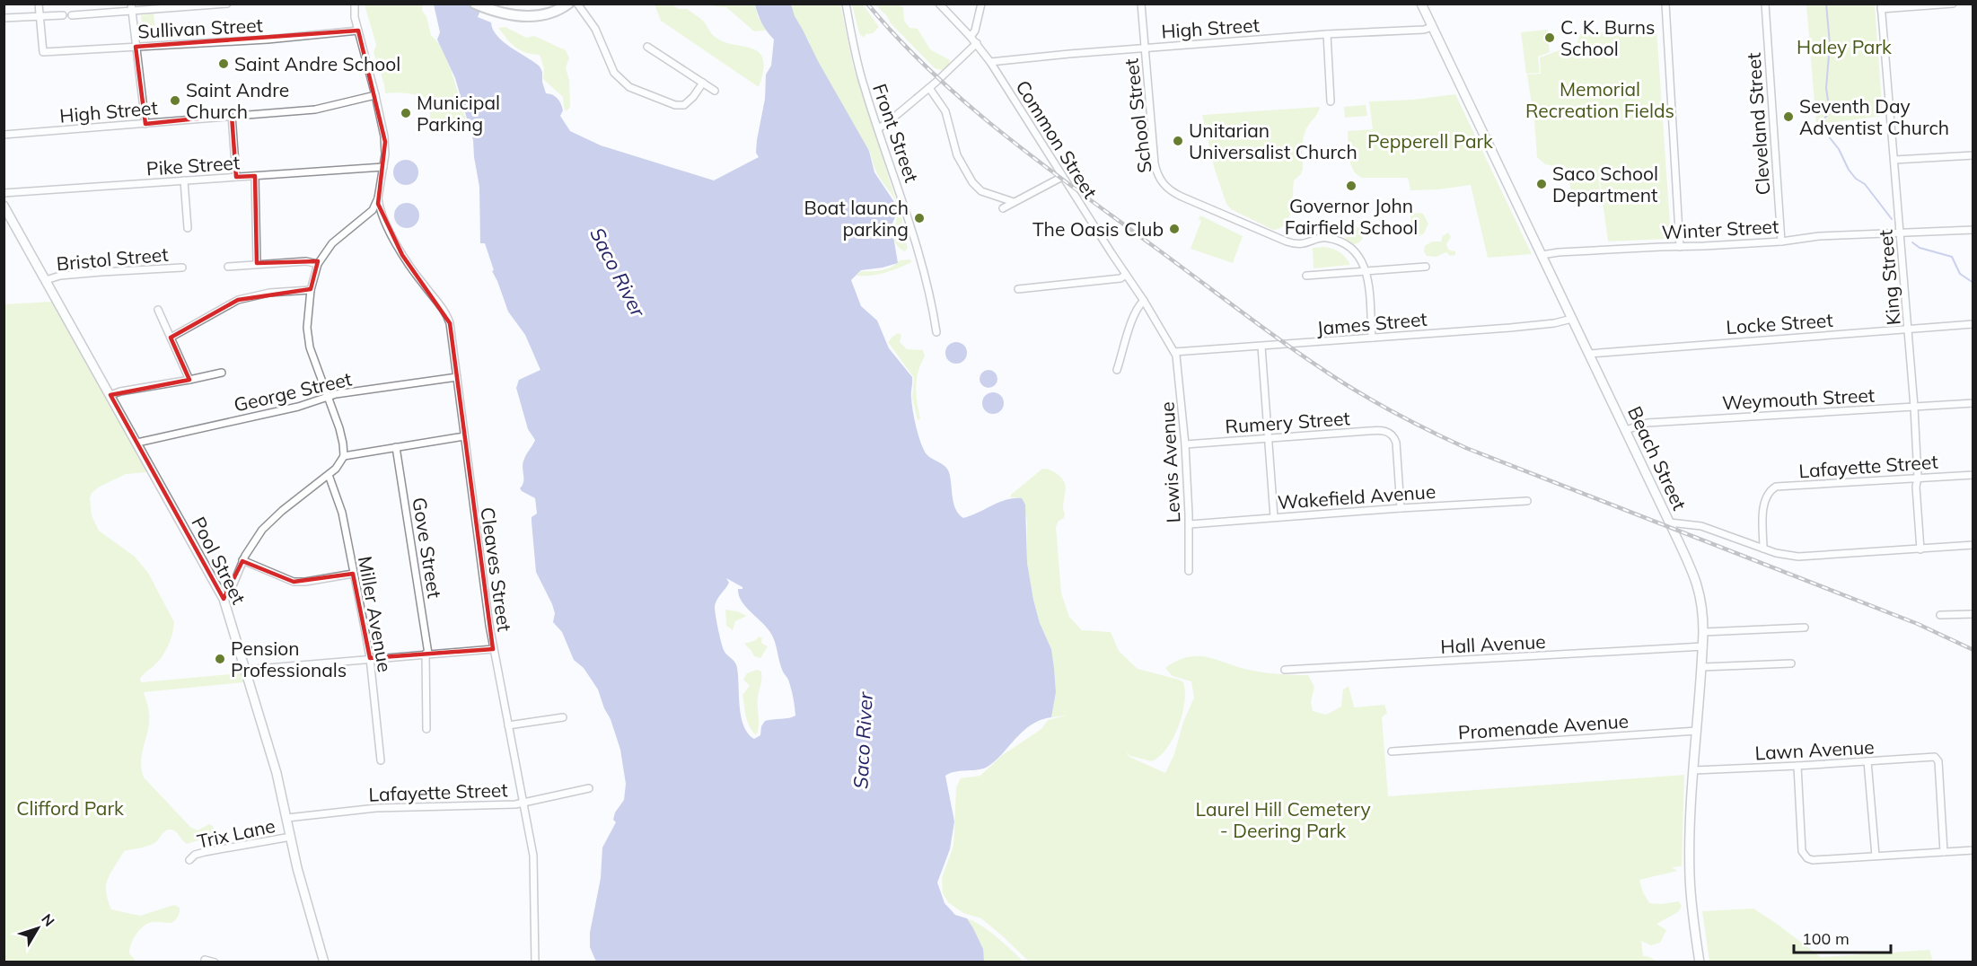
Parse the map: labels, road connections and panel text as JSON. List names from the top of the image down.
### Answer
{
  "streets": {
    "main road": ["Beach Street", "Pool Street"],
    "street": [
      "Sullivan Street",
      "High Street",
      "School Street",
      "Cleveland Street",
      "Front Street",
      "Common Street",
      "Pike Street",
      "Winter Street",
      "Bristol Street",
      "King Street",
      "James Street",
      "Locke Street",
      "George Street",
      "Weymouth Street",
      "Rumery Street",
      "Lewis Avenue",
      "Lafayette Street",
      "Wakefield Avenue",
      "Gove Street",
      "Cleaves Street",
      "Miller Avenue",
      "Hall Avenue",
      "Promenade Avenue",
      "Lawn Avenue",
      "Trix Lane"
    ]
  },
  "crossings": [
    ["High Street", "School Street"],
    ["High Street", "Common Street"],
    ["High Street", "Beach Street"],
    ["Cleveland Street", "Winter Street"],
    ["Common Street", "James Street"],
    ["Common Street", "Lewis Avenue"],
    ["Winter Street", "King Street"],
    ["Winter Street", "Beach Street"],
    ["Bristol Street", "Pool Street"],
    ["King Street", "Locke Street"],
    ["King Street", "Weymouth Street"],
    ["King Street", "Lafayette Street"],
    ["James Street", "Beach Street"],
    ["James Street", "Lewis Avenue"],
    ["Locke Street", "Beach Street"],
    ["George Street", "Pool Street"],
    ["George Street", "Cleaves Street"],
    ["Weymouth Street", "Beach Street"],
    ["Rumery Street", "Lewis Avenue"],
    ["Rumery Street", "Wakefield Avenue"],
    ["Beach Street", "Hall Avenue"],
    ["Beach Street", "Promenade Avenue"],
    ["Beach Street", "Lawn Avenue"],
    ["Lewis Avenue", "Wakefield Avenue"],
    ["Lafayette Street", "Pool Street"],
    ["Lafayette Street", "Cleaves Street"],
    ["Pool Street", "Trix Lane"]
  ],
  "water": ["Saco River"],
  "parks": [
    "Haley Park",
    "Memorial Recreation Fields",
    "Pepperell Park",
    "Clifford Park",
    "Laurel Hill Cemetery - Deering Park"
  ],
  "places": [
    "C. K. Burns School",
    "Saint Andre School",
    "Saint Andre Church",
    "Municipal Parking",
    "Seventh Day Adventist Church",
    "Unitarian Universalist Church",
    "Saco School Department",
    "Governor John Fairfield School",
    "Boat launch parking",
    "The Oasis Club",
    "Pension Professionals"
  ],
  "scale_bar": "100 m",
  "north": "top right"
}
